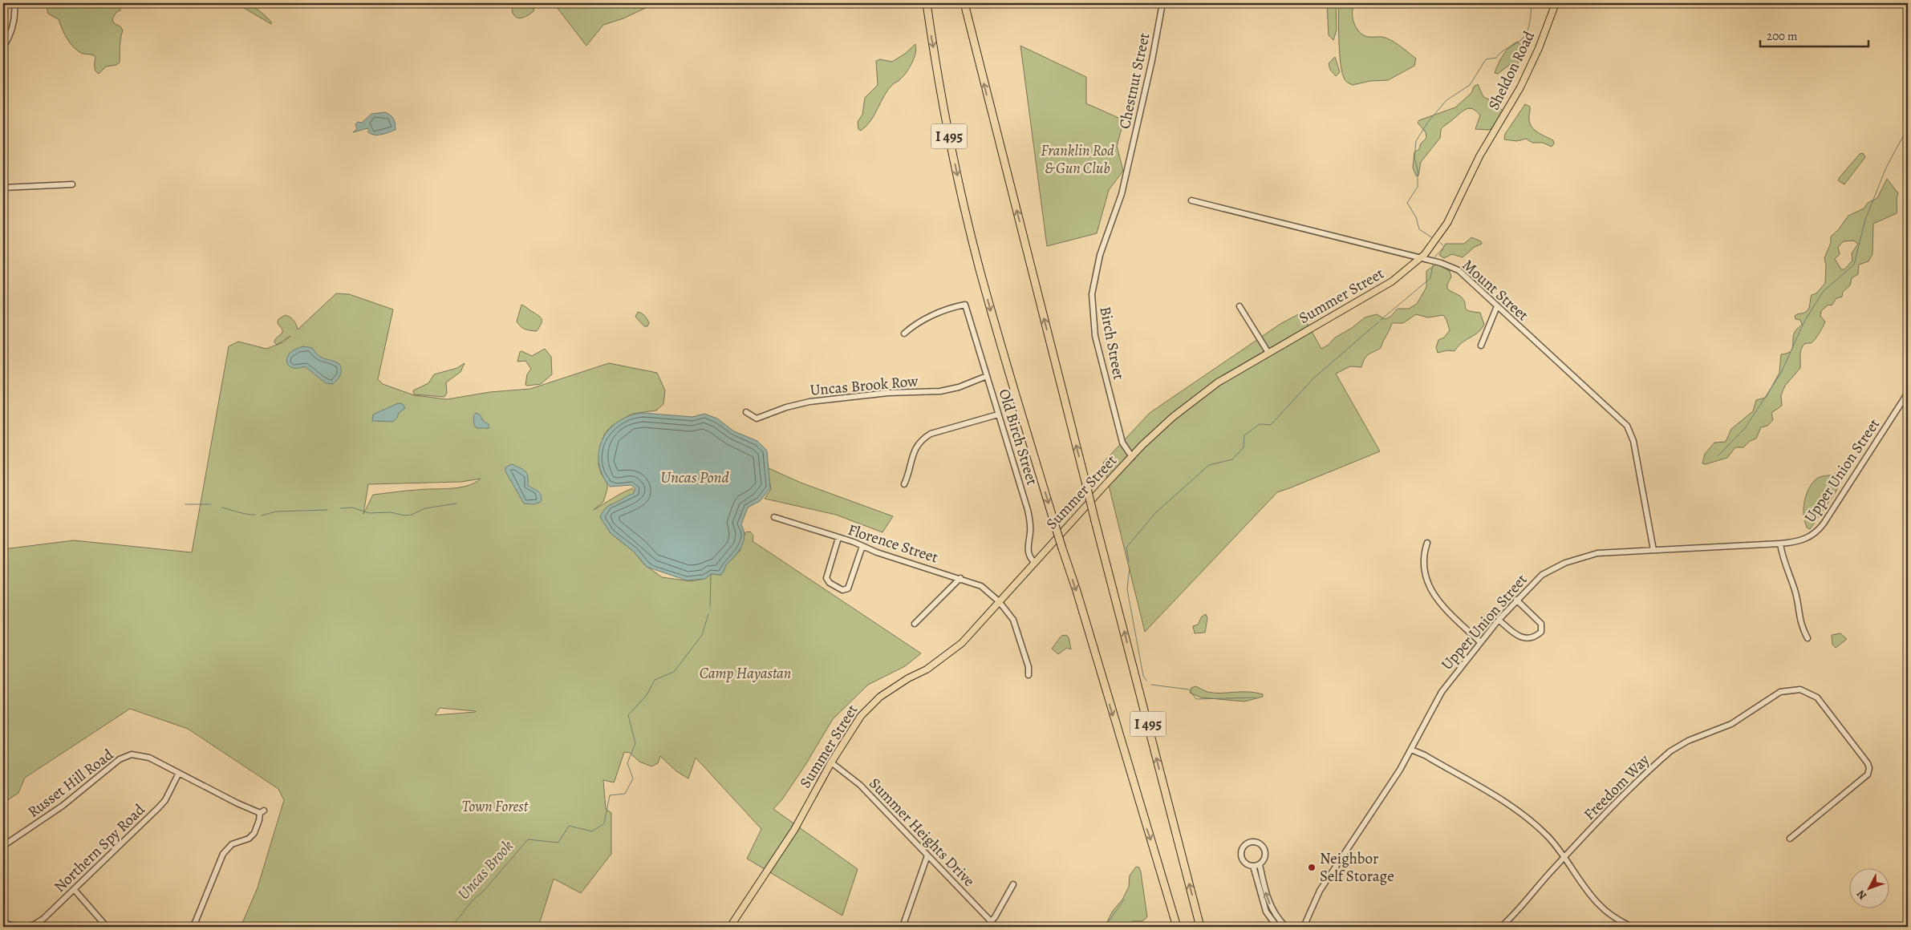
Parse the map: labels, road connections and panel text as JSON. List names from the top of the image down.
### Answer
{
  "streets": {
    "highway": ["I 495"],
    "main road": ["Sheldon Road", "Summer Street"],
    "street": [
      "Chestnut Street",
      "Mount Street",
      "Birch Street",
      "Uncas Brook Row",
      "Old Birch Street",
      "Upper Union Street",
      "Florence Street",
      "Russet Hill Road",
      "Freedom Way",
      "Summer Heights Drive",
      "Northern Spy Road"
    ]
  },
  "crossings": [
    ["Sheldon Road", "Summer Street"],
    ["Chestnut Street", "Birch Street"],
    ["Mount Street", "Summer Street"],
    ["Mount Street", "Upper Union Street"],
    ["Summer Street", "Birch Street"],
    ["Summer Street", "Old Birch Street"],
    ["Summer Street", "Florence Street"],
    ["Summer Street", "Summer Heights Drive"],
    ["Uncas Brook Row", "Old Birch Street"],
    ["Russet Hill Road", "Northern Spy Road"]
  ],
  "water": ["Uncas Pond", "Uncas Brook"],
  "parks": ["Franklin Rod & Gun Club", "Camp Hayastan", "Town Forest"],
  "places": ["Neighbor Self Storage"],
  "scale_bar": "200 m",
  "north": "bottom left"
}
